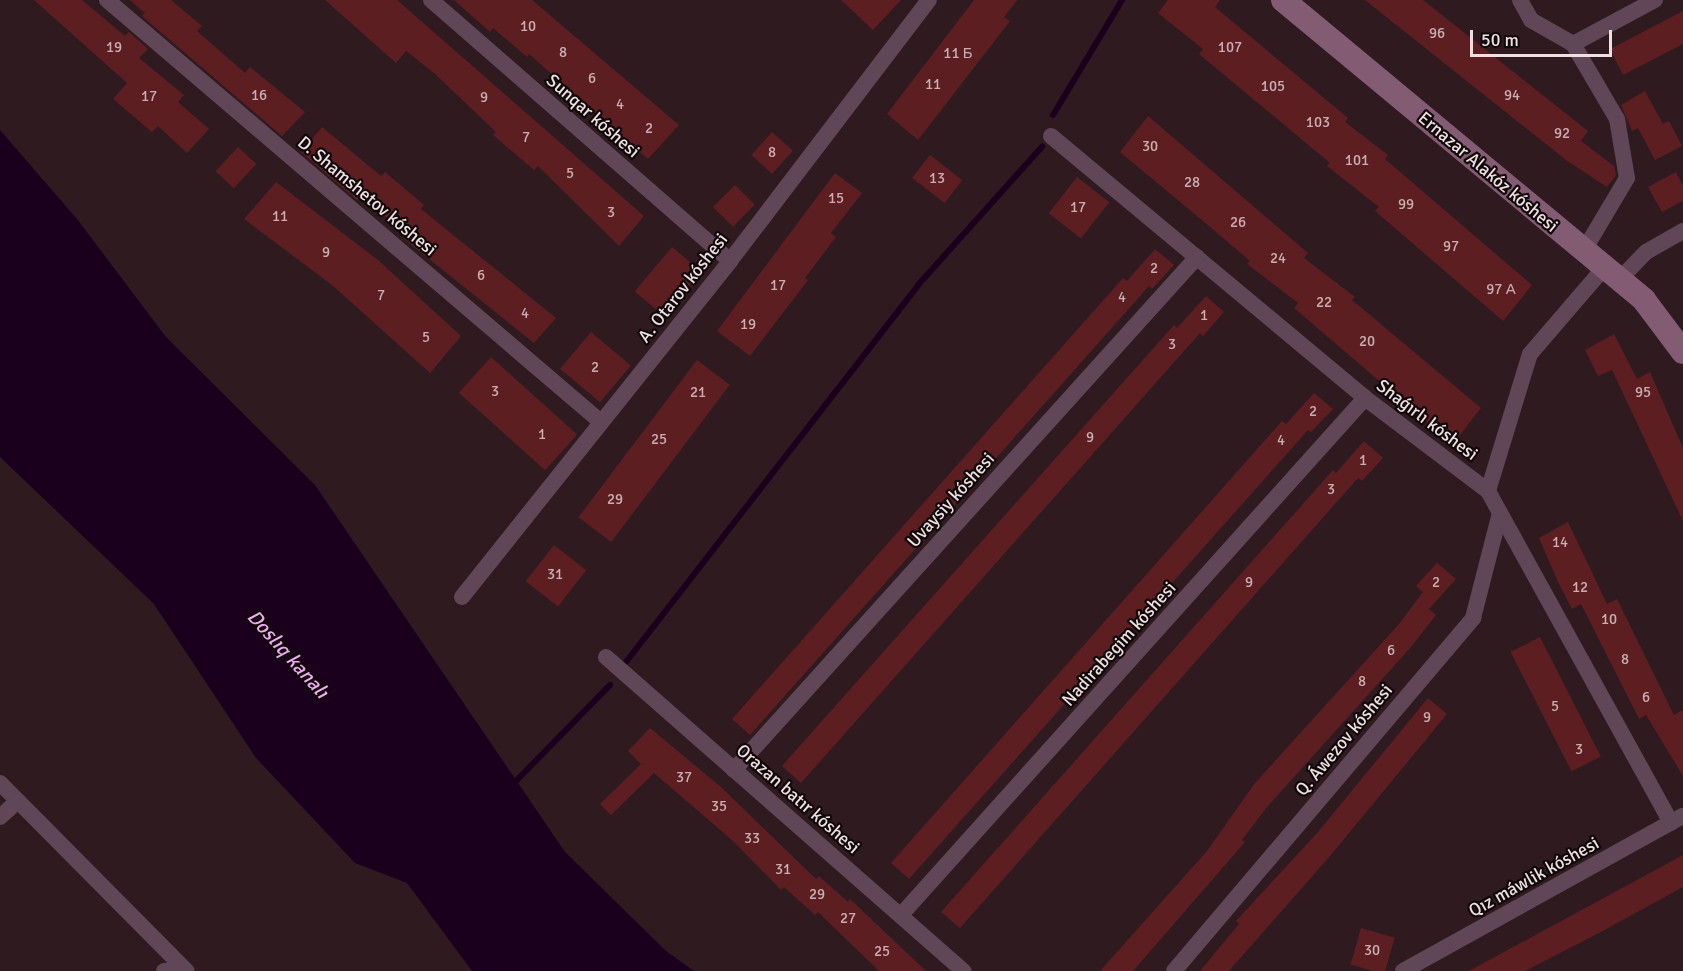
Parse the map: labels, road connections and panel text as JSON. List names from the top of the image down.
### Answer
{
  "streets": {
    "main road": ["Ernazar Alakóz kóshesi"],
    "street": [
      "Sunqar kóshesi",
      "D. Shamshetov kóshesi",
      "A. Otarov kóshesi",
      "Shaǵırlı kóshesi",
      "Uvaysiy kóshesi",
      "Nadirabegim kóshesi",
      "Q. Áwezov kóshesi",
      "Orazan batır kóshesi",
      "Qız máwlik kóshesi"
    ]
  },
  "crossings": [
    ["Sunqar kóshesi", "A. Otarov kóshesi"],
    ["D. Shamshetov kóshesi", "A. Otarov kóshesi"],
    ["Shaǵırlı kóshesi", "Uvaysiy kóshesi"],
    ["Shaǵırlı kóshesi", "Nadirabegim kóshesi"],
    ["Shaǵırlı kóshesi", "Q. Áwezov kóshesi"],
    ["Shaǵırlı kóshesi", "Qız máwlik kóshesi"],
    ["Uvaysiy kóshesi", "Orazan batır kóshesi"],
    ["Nadirabegim kóshesi", "Orazan batır kóshesi"]
  ],
  "water": ["Doslıq kanalı"],
  "house_numbers": [
    "10",
    "96",
    "19",
    "107",
    "8",
    "11 Б",
    "6",
    "11",
    "105",
    "16",
    "94",
    "17",
    "9",
    "4",
    "103",
    "2",
    "92",
    "7",
    "30",
    "8",
    "101",
    "5",
    "13",
    "28",
    "15",
    "99",
    "17",
    "3",
    "11",
    "26",
    "97",
    "9",
    "24",
    "2",
    "6",
    "17",
    "97 А",
    "7",
    "4",
    "22",
    "4",
    "1",
    "19",
    "5",
    "20",
    "3",
    "2",
    "3",
    "21",
    "95",
    "2",
    "1",
    "9",
    "25",
    "4",
    "1",
    "3",
    "29",
    "14",
    "31",
    "9",
    "2",
    "12",
    "10",
    "6",
    "8",
    "8",
    "6",
    "5",
    "9",
    "3",
    "37",
    "35",
    "33",
    "31",
    "29",
    "27",
    "30",
    "25"
  ],
  "scale_bar": "50 m"
}
